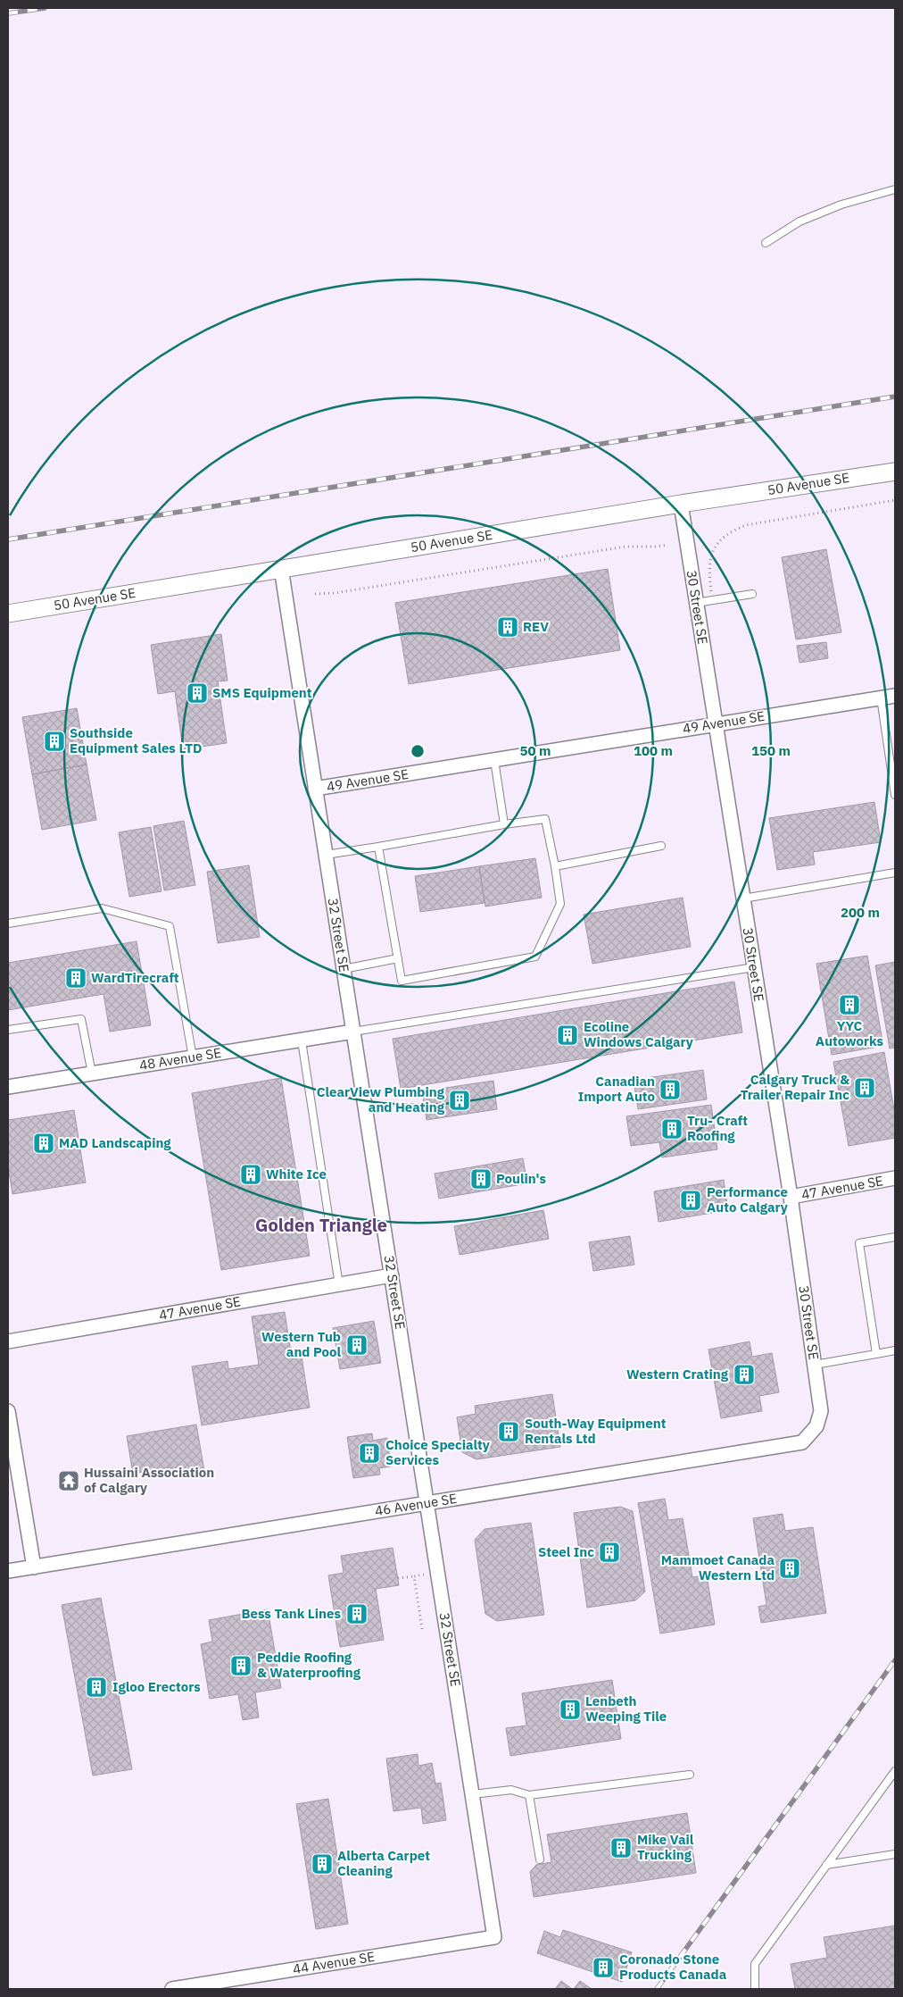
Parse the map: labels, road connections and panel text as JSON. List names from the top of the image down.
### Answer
{
  "streets": {
    "street": [
      "50 Avenue SE",
      "30 Street SE",
      "49 Avenue SE",
      "32 Street SE",
      "48 Avenue SE",
      "47 Avenue SE",
      "46 Avenue SE",
      "44 Avenue SE"
    ]
  },
  "crossings": [
    ["50 Avenue SE", "30 Street SE"],
    ["50 Avenue SE", "32 Street SE"],
    ["30 Street SE", "49 Avenue SE"],
    ["30 Street SE", "47 Avenue SE"],
    ["30 Street SE", "46 Avenue SE"],
    ["49 Avenue SE", "32 Street SE"],
    ["32 Street SE", "48 Avenue SE"],
    ["32 Street SE", "47 Avenue SE"],
    ["32 Street SE", "46 Avenue SE"],
    ["32 Street SE", "44 Avenue SE"]
  ],
  "districts": ["Golden Triangle"],
  "places": {
    "building": [
      "REV",
      "SMS Equipment",
      "Southside Equipment Sales LTD",
      "WardTirecraft",
      "YYC Autoworks",
      "Ecoline Windows Calgary",
      "Calgary Truck & Trailer Repair Inc",
      "Canadian Import Auto",
      "ClearView Plumbing and Heating",
      "Tru- Craft Roofing",
      "MAD Landscaping",
      "White Ice",
      "Poulin's",
      "Performance Auto Calgary",
      "Western Tub and Pool",
      "Western Crating",
      "South-Way Equipment Rentals Ltd",
      "Choice Specialty Services",
      "Steel Inc",
      "Mammoet Canada Western Ltd",
      "Bess Tank Lines",
      "Peddie Roofing & Waterproofing",
      "Igloo Erectors",
      "Lenbeth Weeping Tile",
      "Mike Vail Trucking",
      "Alberta Carpet Cleaning",
      "Coronado Stone Products Canada"
    ],
    "temple": ["Hussaini Association of Calgary"]
  },
  "rings": [
    "50 m",
    "100 m",
    "150 m",
    "200 m"
  ]
}
